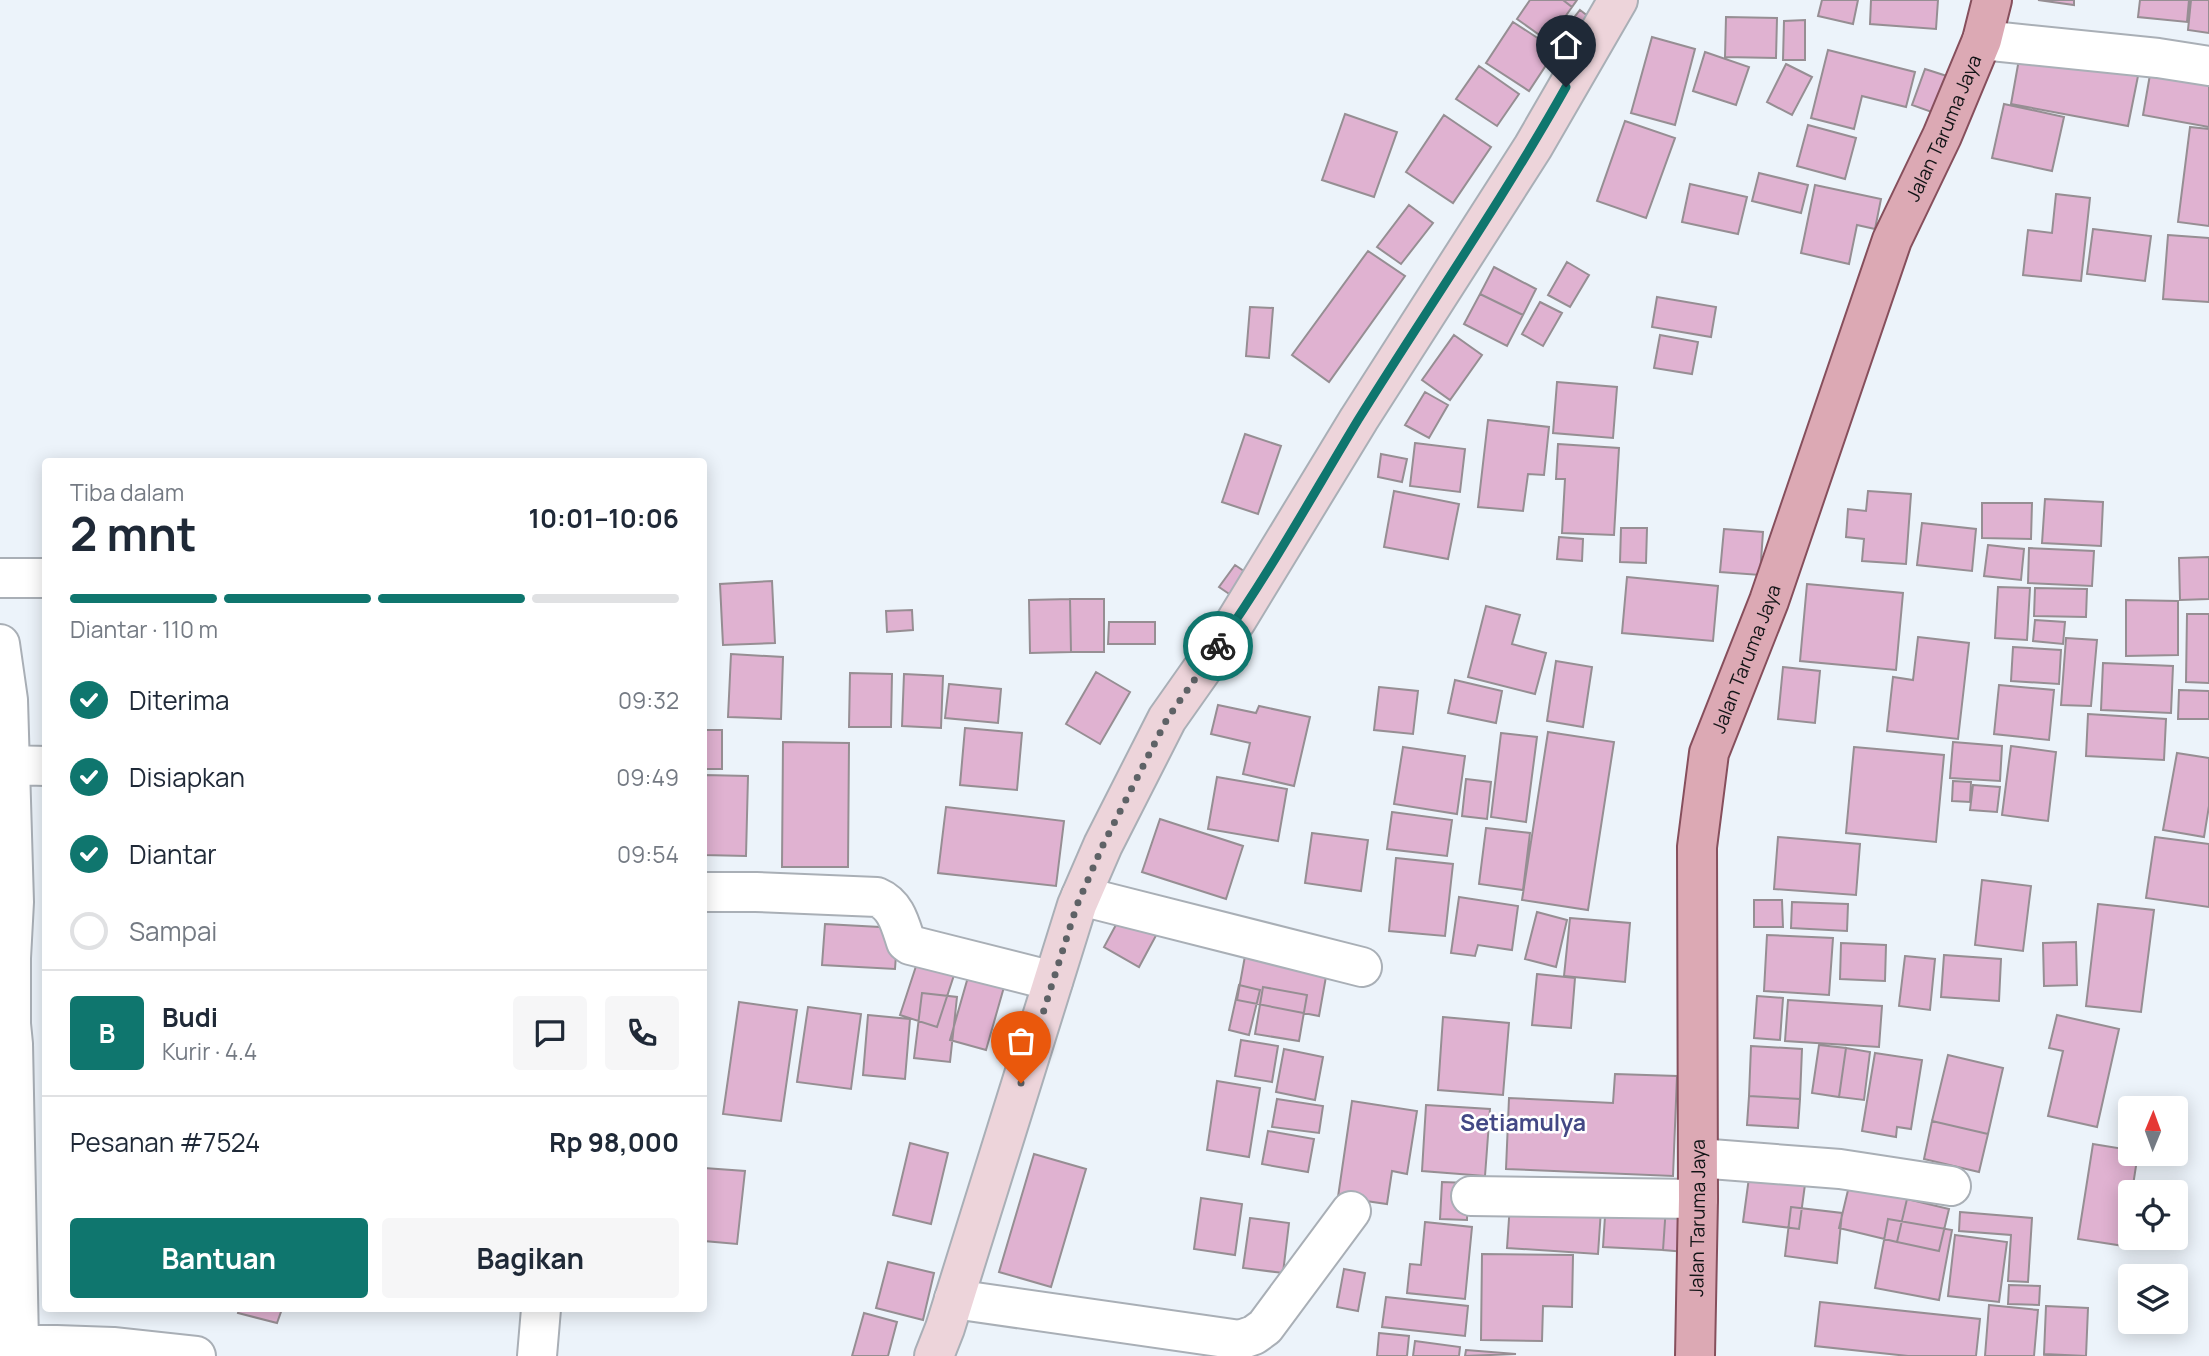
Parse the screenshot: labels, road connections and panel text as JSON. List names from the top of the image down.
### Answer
{
  "streets": {
    "main road": ["Jalan Taruma Jaya"]
  },
  "districts": ["Setiamulya"],
  "north": "top",
  "page": {
    "heading": ["2 mnt", "Tiba dalam", "10:01–10:06"],
    "panel": [
      "Budi",
      "Kurir · 4.4",
      "Pesanan #7524",
      "Rp 98,000"
    ],
    "bar": "Diantar · 110 m",
    "list": [
      ["Diterima", "09:32"],
      ["Disiapkan", "09:49"],
      ["Diantar", "09:54"],
      "Sampai"
    ],
    "round": "B",
    "buttons": ["Bantuan", "Bagikan"]
  }
}
